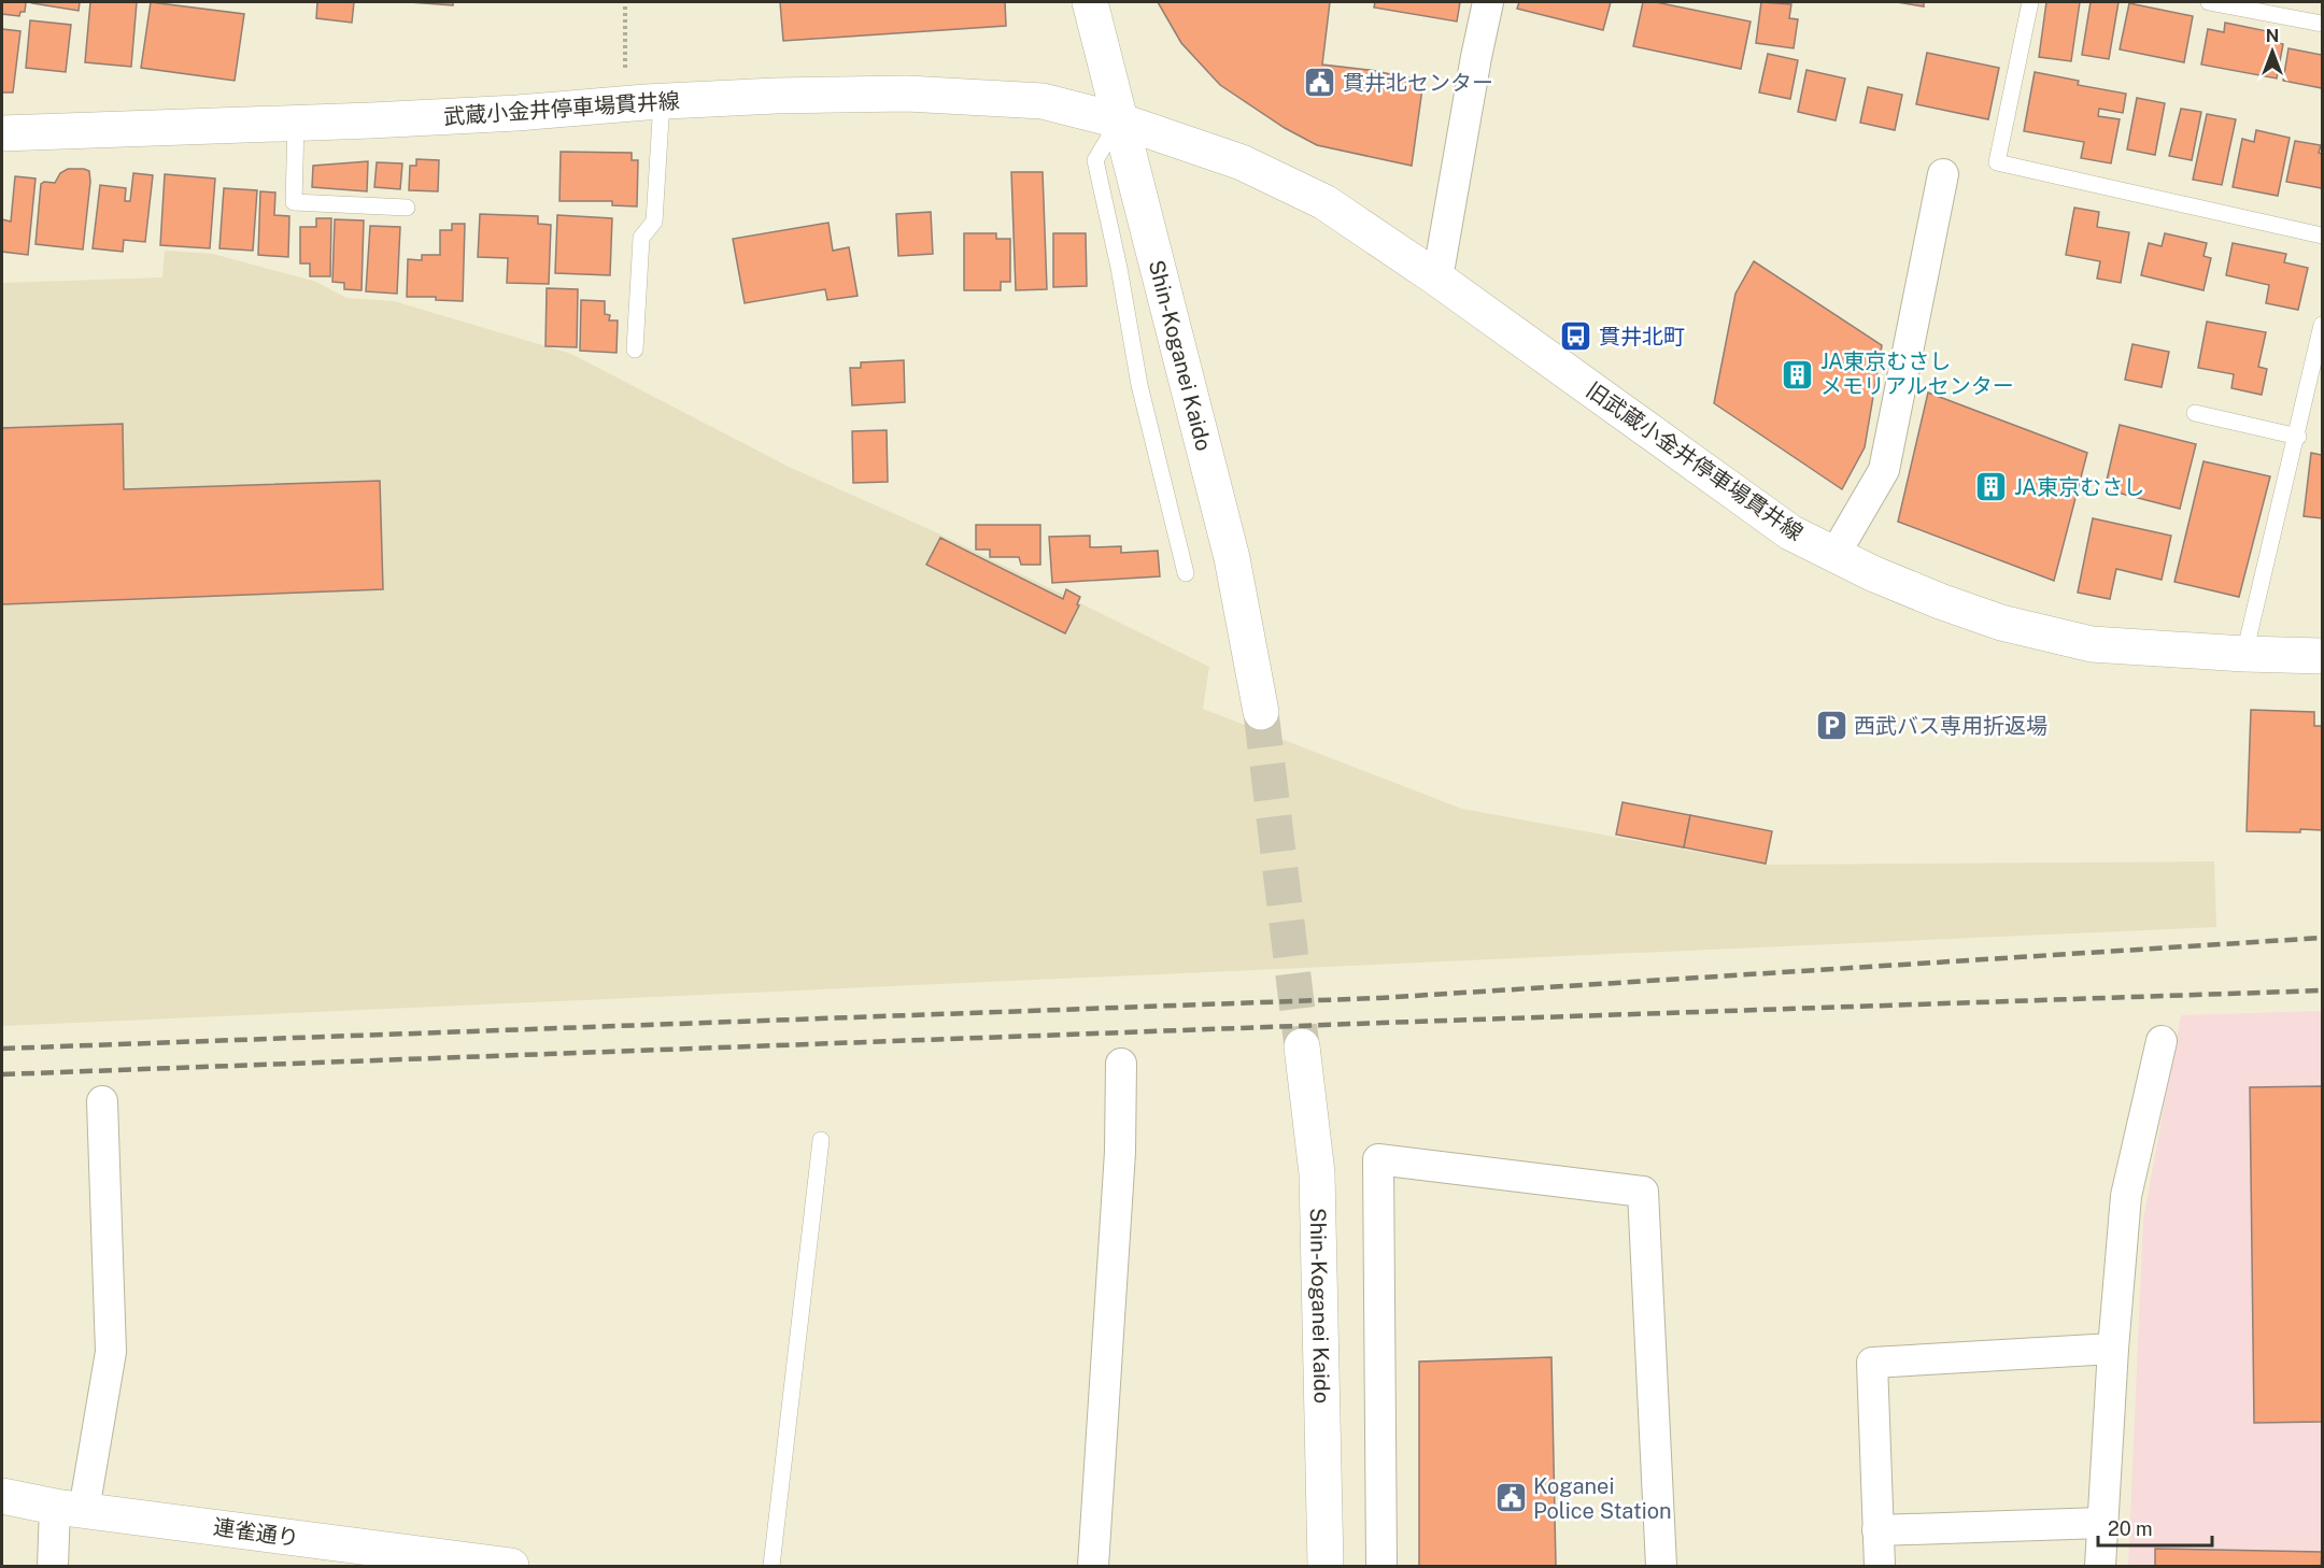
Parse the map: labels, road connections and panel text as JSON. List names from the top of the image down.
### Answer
{
  "streets": {
    "main road": [
      "武蔵小金井停車場貫井線",
      "Shin-Koganei Kaido",
      "旧武蔵小金井停車場貫井線",
      "連雀通り"
    ]
  },
  "crossings": [
    ["武蔵小金井停車場貫井線", "Shin-Koganei Kaido"],
    ["武蔵小金井停車場貫井線", "旧武蔵小金井停車場貫井線"],
    ["Shin-Koganei Kaido", "旧武蔵小金井停車場貫井線"]
  ],
  "places": {
    "public building": ["貫井北センター", "Koganei Police Station"],
    "bus stop": ["貫井北町"],
    "building": ["JA東京むさし メモリアルセンター", "JA東京むさし"],
    "parking": ["西武バス専用折返場"]
  },
  "scale_bar": "20 m",
  "north": "top"
}
